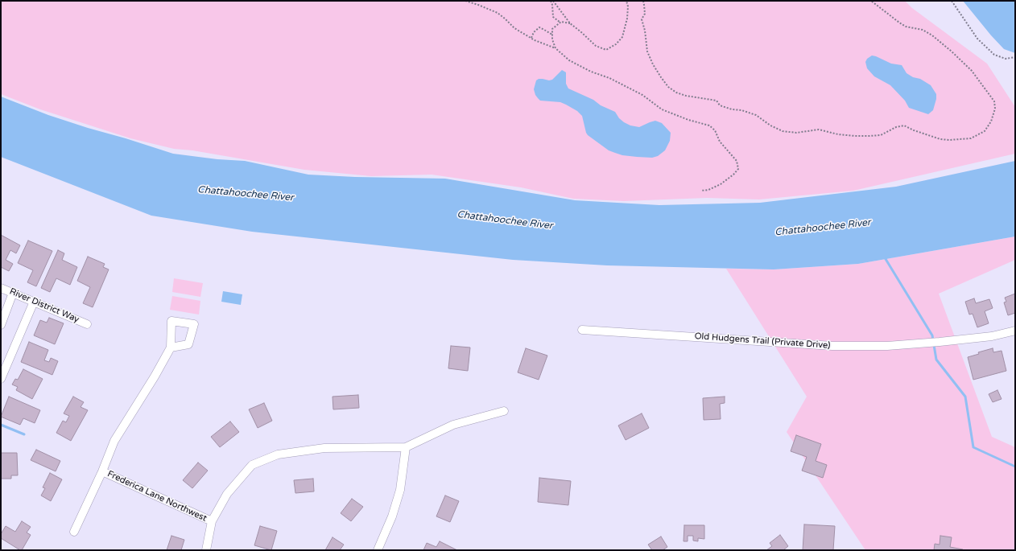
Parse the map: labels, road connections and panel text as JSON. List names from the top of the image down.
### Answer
{
  "streets": {
    "street": ["River District Way", "Old Hudgens Trail (Private Drive)", "Frederica Lane Northwest"]
  },
  "water": ["Chattahoochee River"]
}
